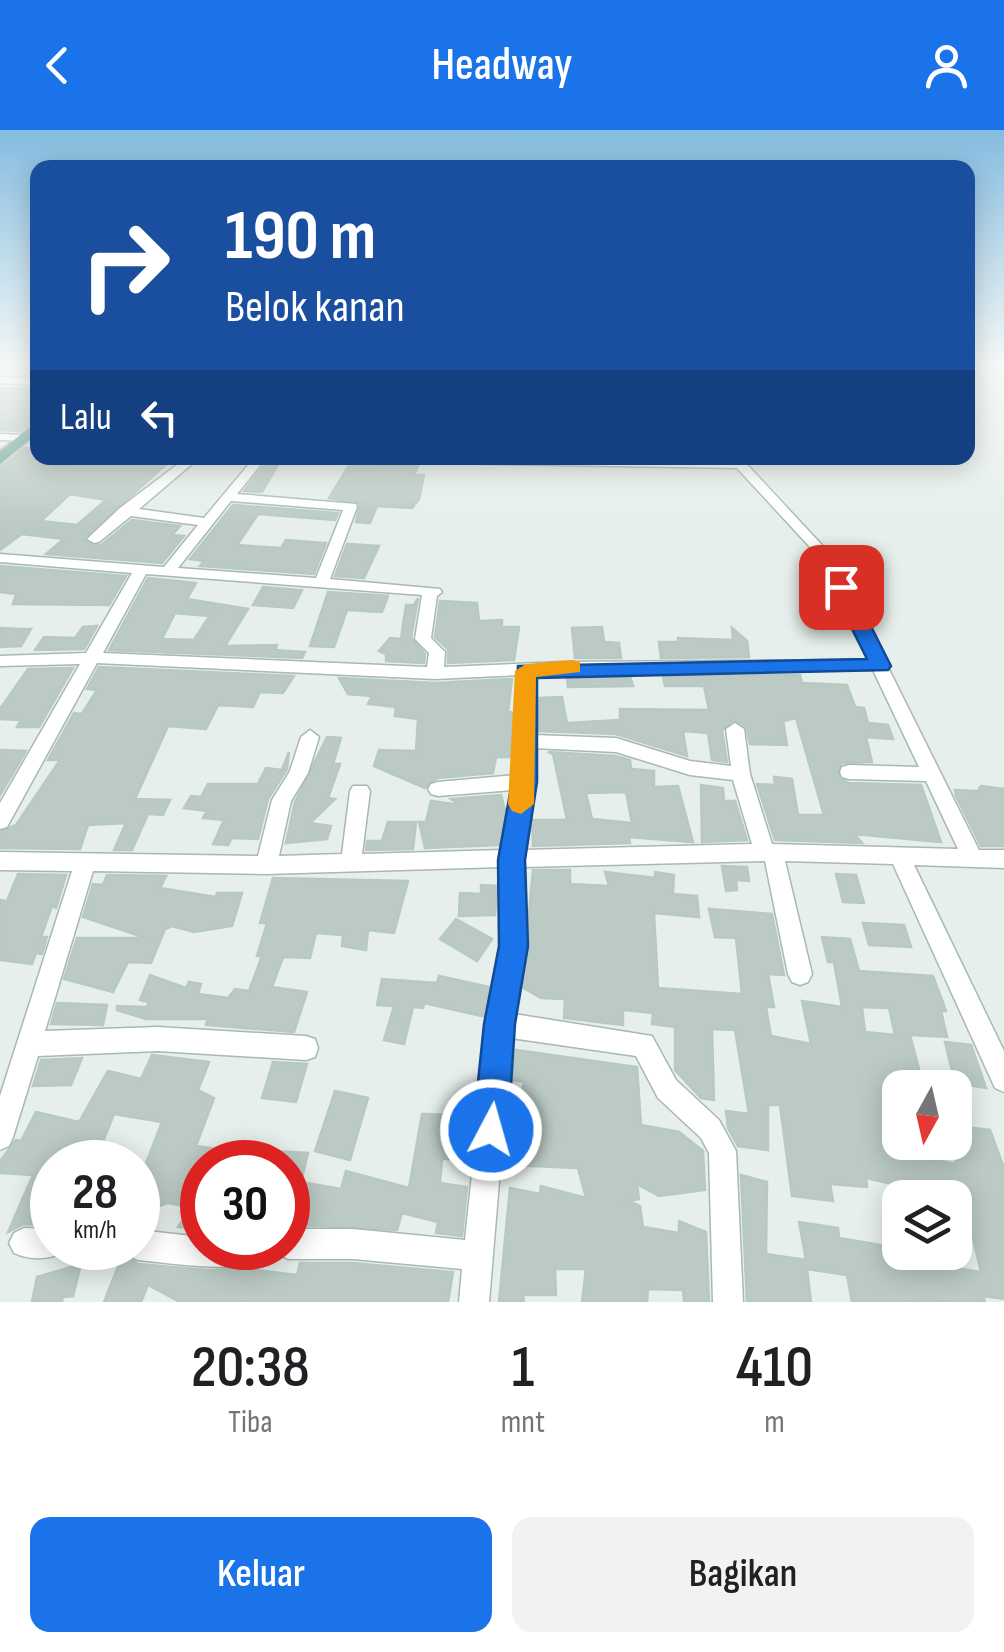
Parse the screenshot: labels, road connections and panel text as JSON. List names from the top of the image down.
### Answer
{
  "north": "bottom",
  "page": {
    "header": "Headway",
    "turn": ["190 m", "Belok kanan"],
    "then": "Lalu",
    "speed": "28 km/h",
    "limit": "30",
    "eta": [
      "20:38",
      "Tiba",
      "1",
      "mnt",
      "410",
      "m"
    ],
    "buttons": ["Keluar", "Bagikan"]
  }
}
